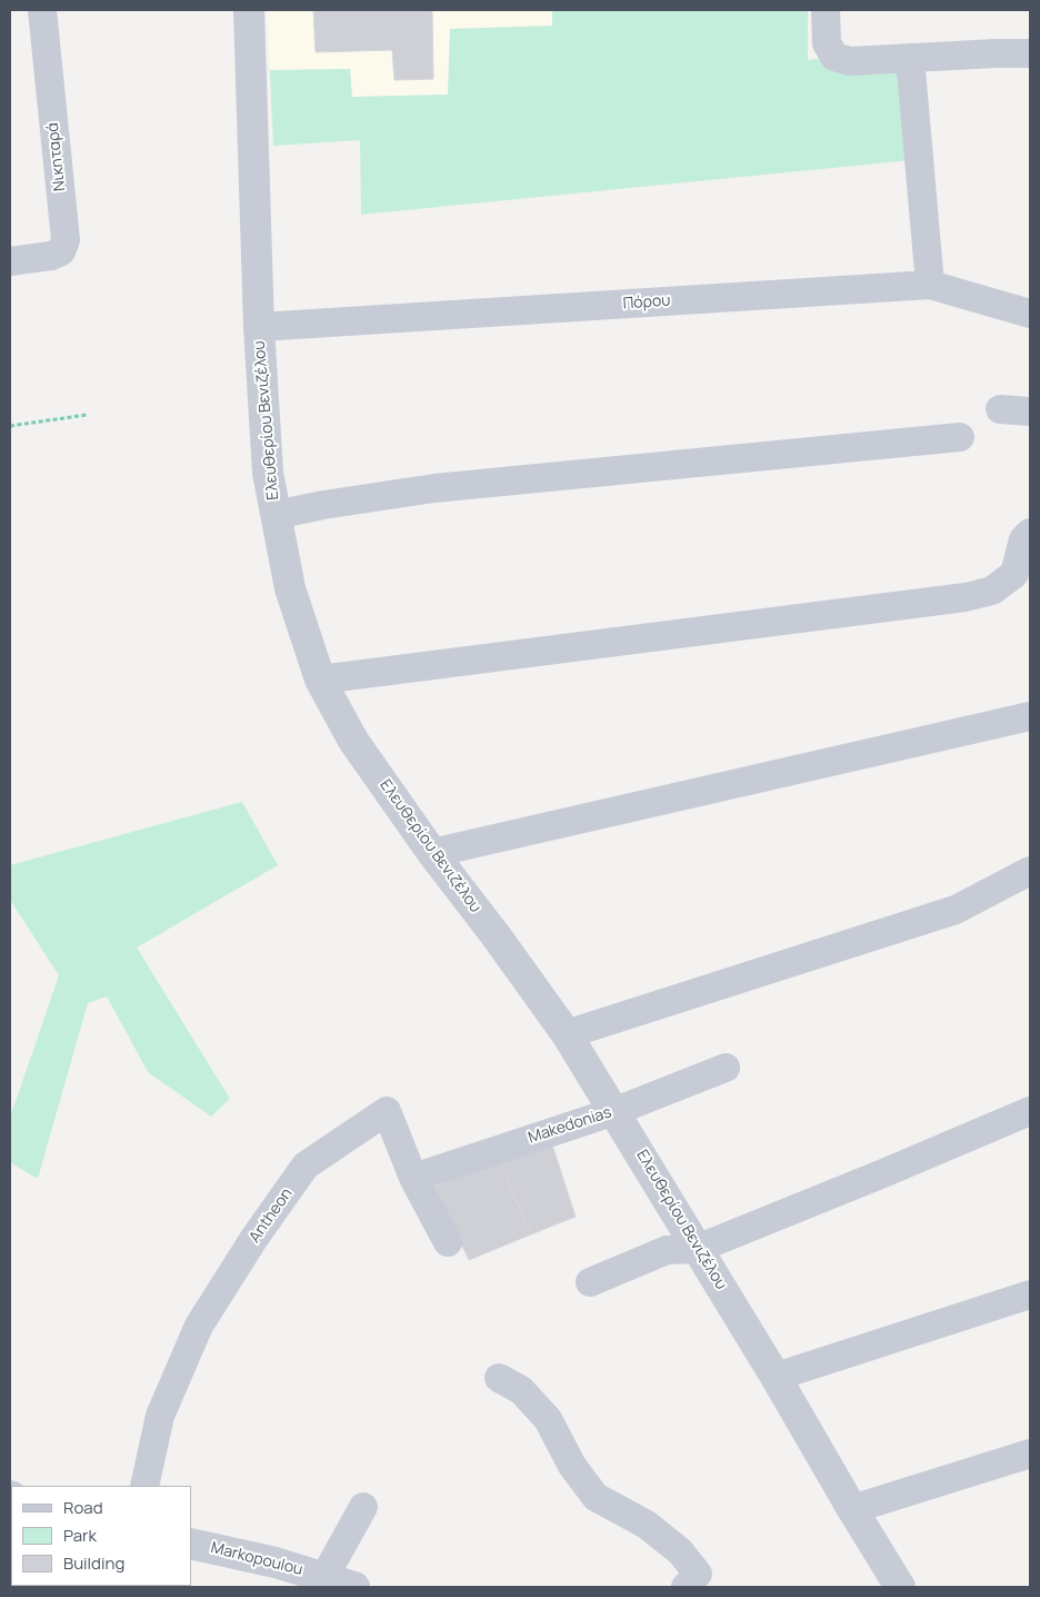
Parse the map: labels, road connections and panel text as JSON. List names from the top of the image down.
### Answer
{
  "streets": {
    "street": [
      "Νικηταρά",
      "Πόρου",
      "Ελευθερίου Βενιζέλου",
      "Makedonias",
      "Antheon",
      "Markopoulou"
    ]
  },
  "crossings": [
    ["Πόρου", "Ελευθερίου Βενιζέλου"],
    ["Ελευθερίου Βενιζέλου", "Makedonias"],
    ["Makedonias", "Antheon"]
  ],
  "legend": ["Road", "Park", "Building"]
}
